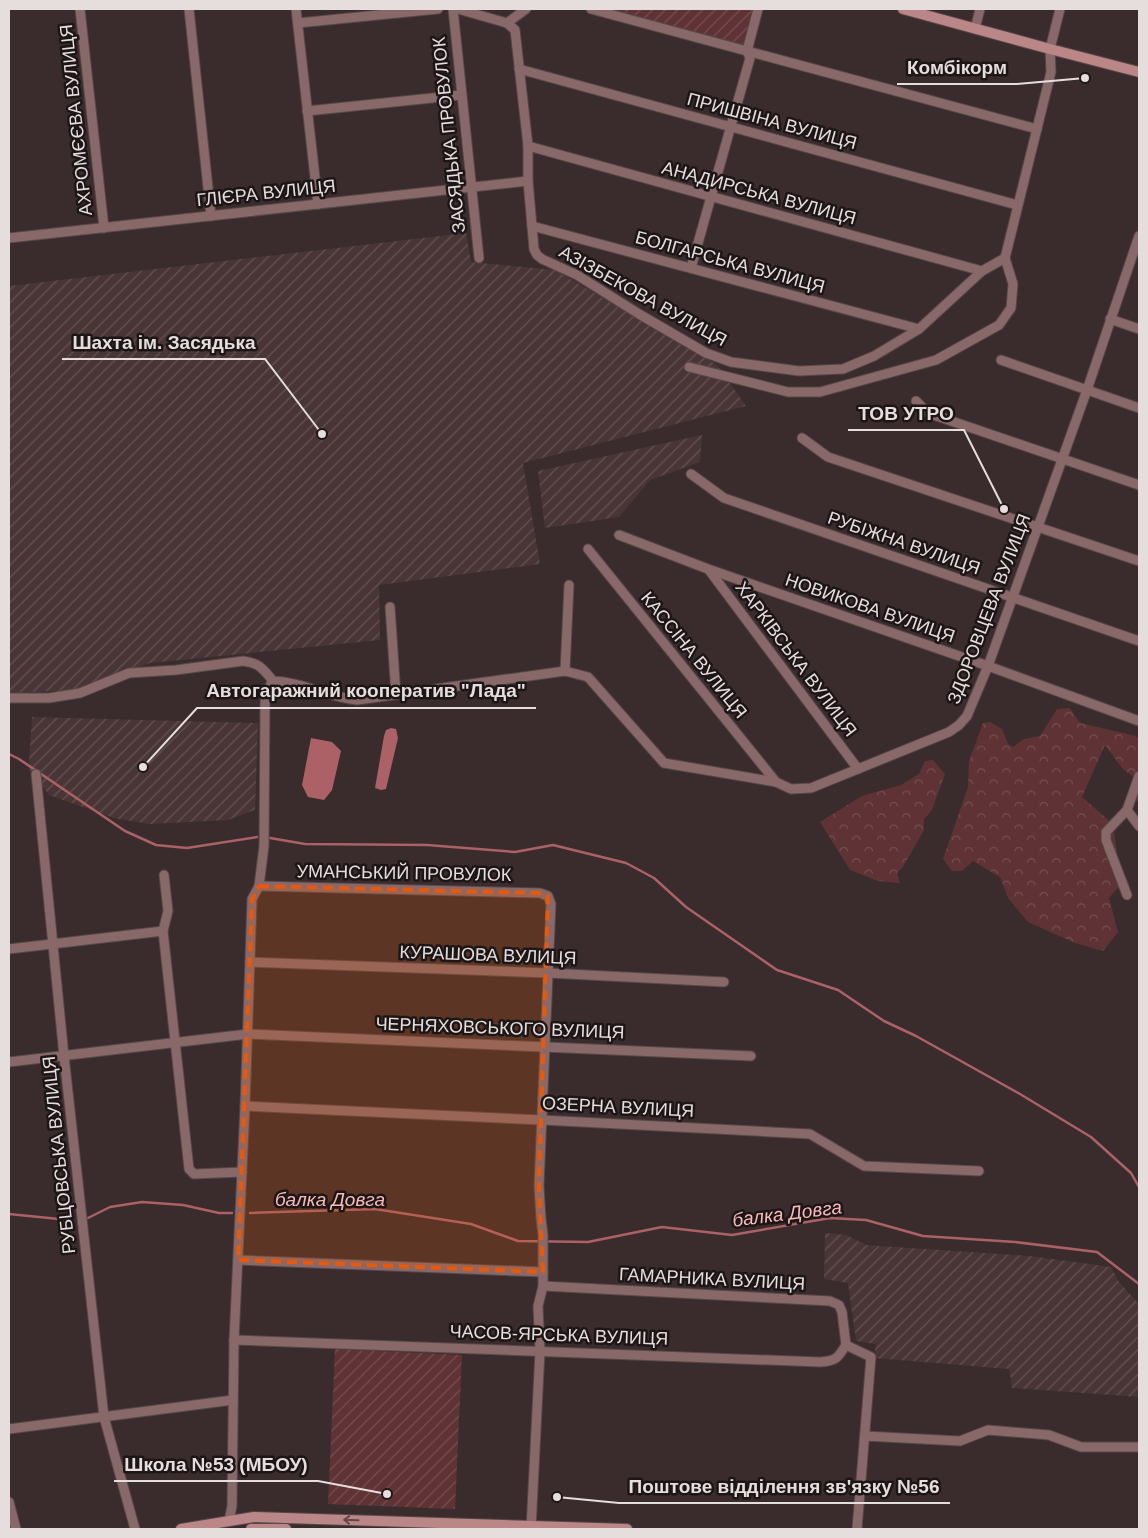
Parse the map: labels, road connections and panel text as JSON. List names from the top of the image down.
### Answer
{
  "streets": {
    "street": [
      "АХРОМЄЄВА ВУЛИЦЯ",
      "ПРИШВІНА ВУЛИЦЯ",
      "ЗАСЯДЬКА ПРОВУЛОК",
      "ГЛІЄРА ВУЛИЦЯ",
      "АНАДИРСЬКА ВУЛИЦЯ",
      "БОЛГАРСЬКА ВУЛИЦЯ",
      "АЗІЗБЕКОВА ВУЛИЦЯ",
      "РУБІЖНА ВУЛИЦЯ",
      "НОВИКОВА ВУЛИЦЯ",
      "ЗДОРОВЦЕВА ВУЛИЦЯ",
      "КАССІНА ВУЛИЦЯ",
      "ХАРКІВСЬКА ВУЛИЦЯ",
      "УМАНСЬКИЙ ПРОВУЛОК",
      "КУРАШОВА ВУЛИЦЯ",
      "ЧЕРНЯХОВСЬКОГО ВУЛИЦЯ",
      "ОЗЕРНА ВУЛИЦЯ",
      "РУБЦОВСЬКА ВУЛИЦЯ",
      "ГАМАРНИКА ВУЛИЦЯ",
      "ЧАСОВ-ЯРСЬКА ВУЛИЦЯ"
    ]
  },
  "crossings": [
    ["АХРОМЄЄВА ВУЛИЦЯ", "ГЛІЄРА ВУЛИЦЯ"],
    ["ЗАСЯДЬКА ПРОВУЛОК", "ГЛІЄРА ВУЛИЦЯ"],
    ["АНАДИРСЬКА ВУЛИЦЯ", "АЗІЗБЕКОВА ВУЛИЦЯ"],
    ["БОЛГАРСЬКА ВУЛИЦЯ", "АЗІЗБЕКОВА ВУЛИЦЯ"],
    ["РУБІЖНА ВУЛИЦЯ", "ЗДОРОВЦЕВА ВУЛИЦЯ"],
    ["НОВИКОВА ВУЛИЦЯ", "ЗДОРОВЦЕВА ВУЛИЦЯ"],
    ["НОВИКОВА ВУЛИЦЯ", "ХАРКІВСЬКА ВУЛИЦЯ"],
    ["ЗДОРОВЦЕВА ВУЛИЦЯ", "КАССІНА ВУЛИЦЯ"],
    ["ЗДОРОВЦЕВА ВУЛИЦЯ", "ХАРКІВСЬКА ВУЛИЦЯ"],
    ["УМАНСЬКИЙ ПРОВУЛОК", "КУРАШОВА ВУЛИЦЯ"],
    ["ЧЕРНЯХОВСЬКОГО ВУЛИЦЯ", "РУБЦОВСЬКА ВУЛИЦЯ"],
    ["ГАМАРНИКА ВУЛИЦЯ", "ЧАСОВ-ЯРСЬКА ВУЛИЦЯ"]
  ],
  "water": ["балка Довга"],
  "places": [
    "Комбікорм",
    "Шахта ім. Засядька",
    "ТОВ УТРО",
    "Автогаражний кооператив \"Лада\"",
    "Школа №53 (МБОУ)",
    "Поштове відділення зв'язку №56"
  ]
}
